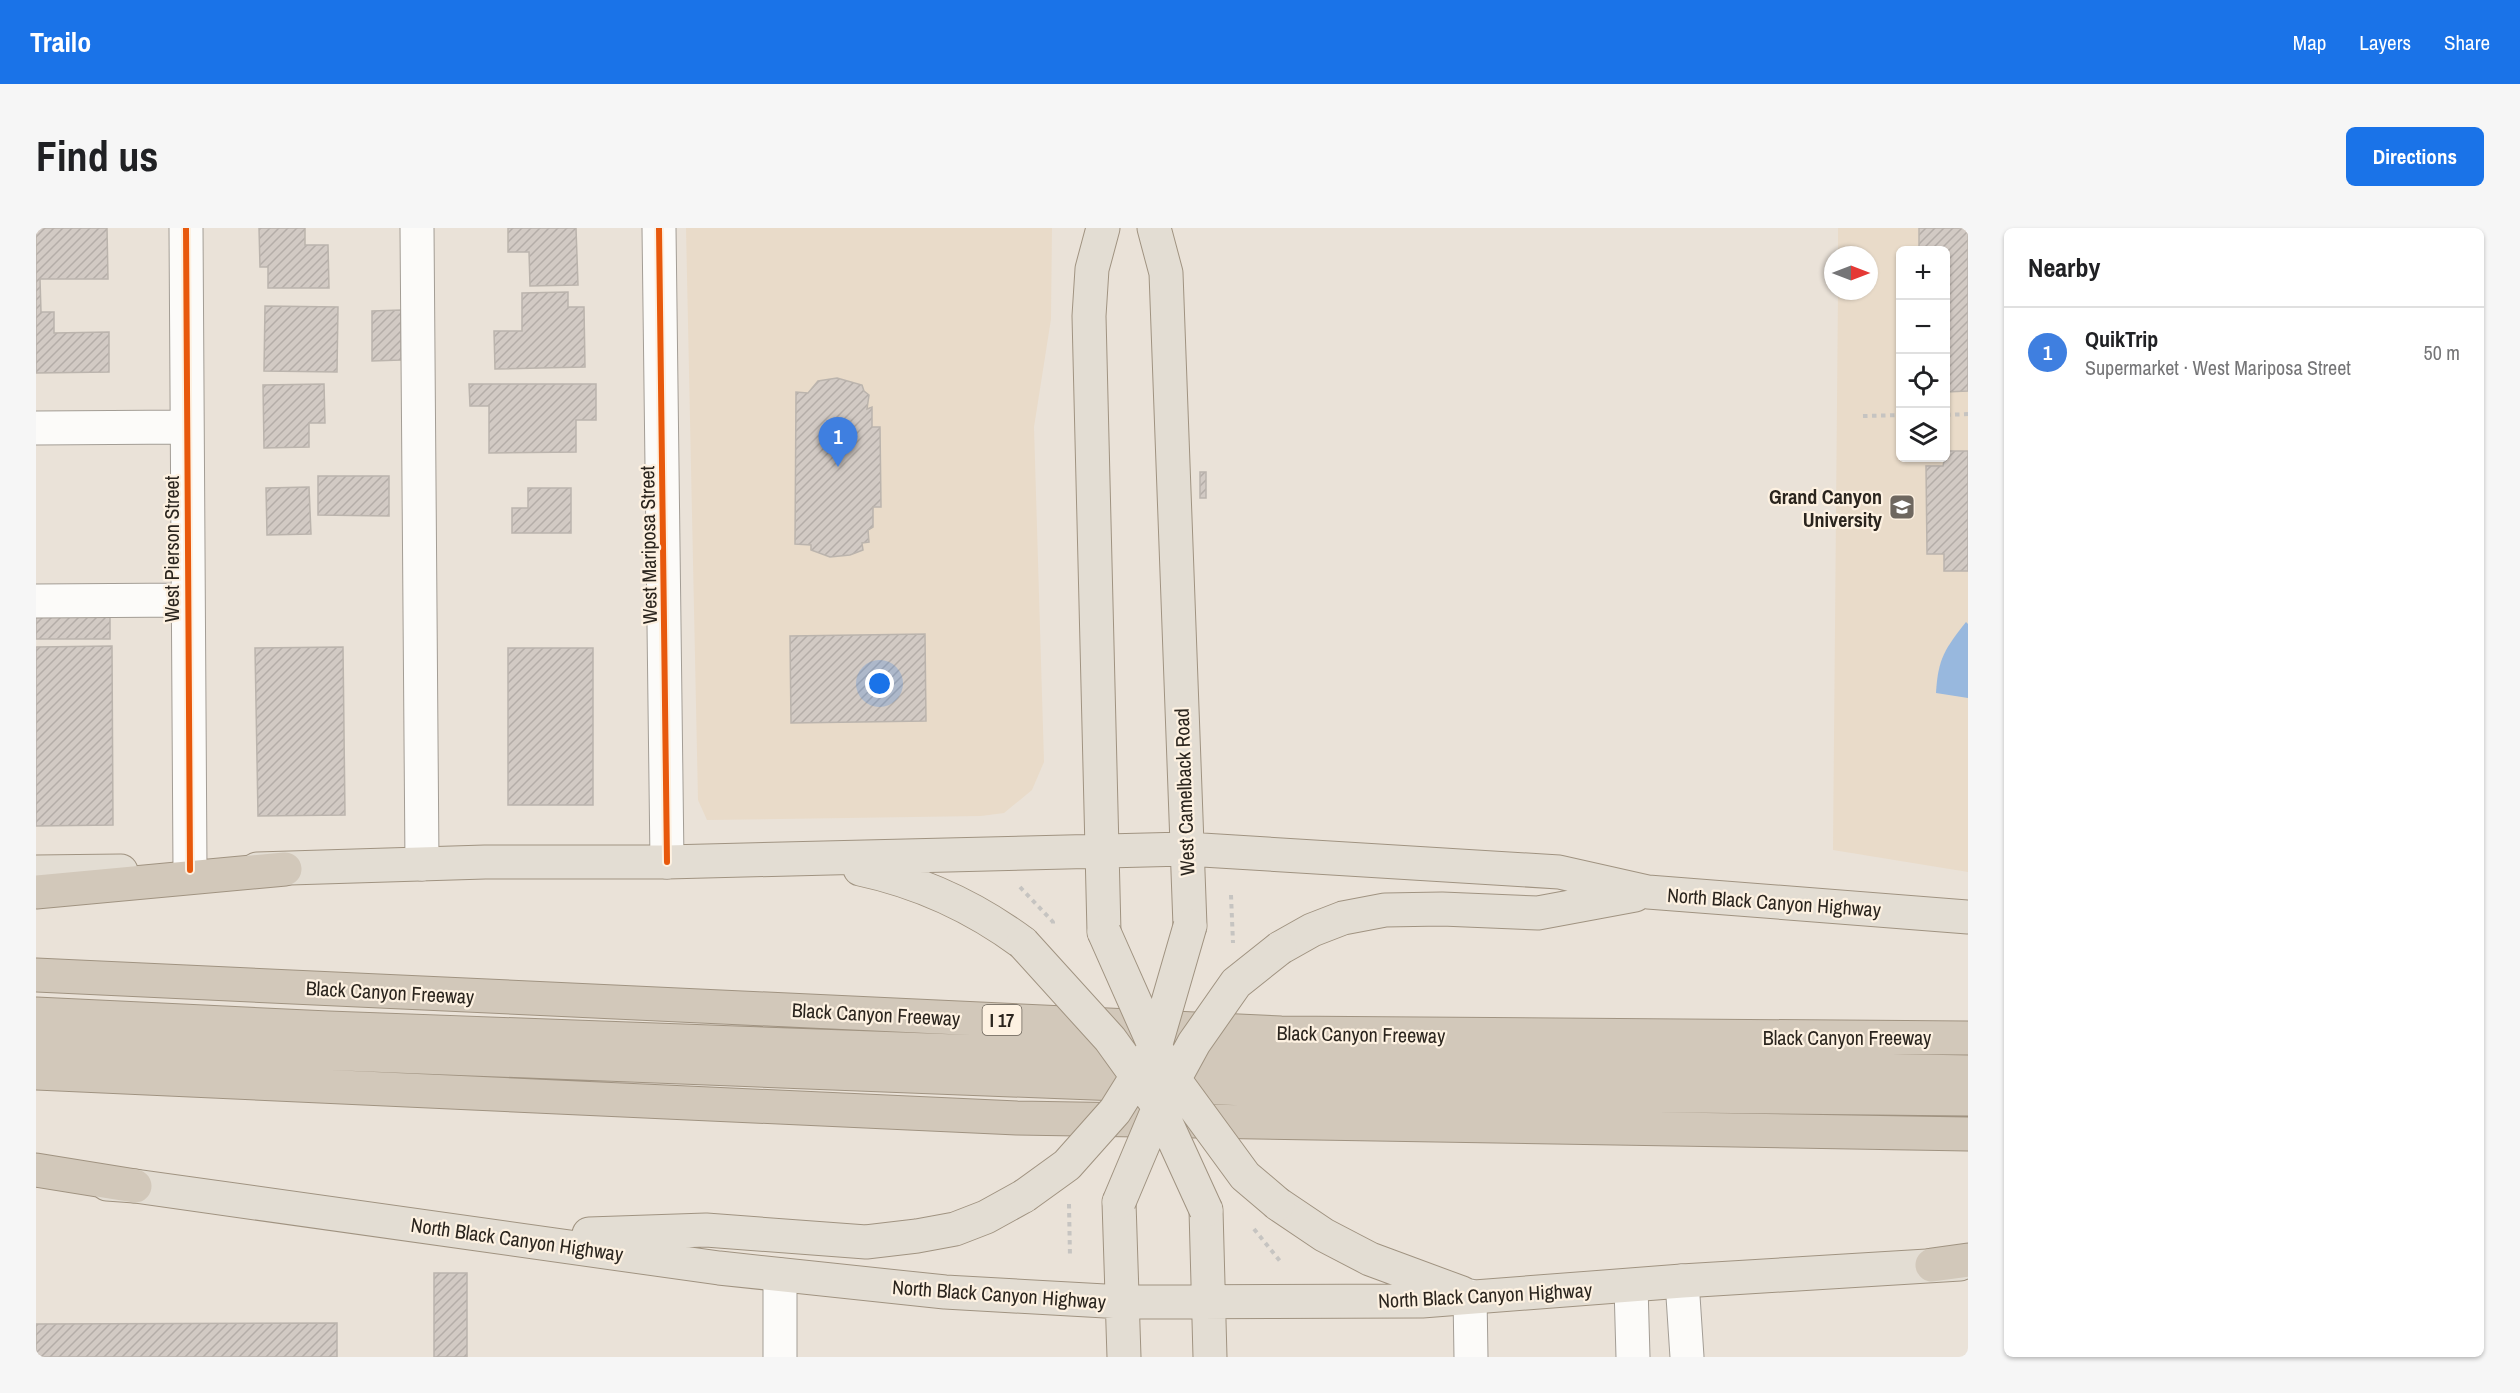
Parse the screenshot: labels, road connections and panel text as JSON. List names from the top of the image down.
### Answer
{
  "streets": {
    "highway": ["Black Canyon Freeway", "I 17"],
    "main road": ["West Camelback Road", "North Black Canyon Highway"],
    "street": ["West Mariposa Street", "West Pierson Street"]
  },
  "crossings": [
    ["West Mariposa Street", "North Black Canyon Highway"],
    ["West Pierson Street", "North Black Canyon Highway"],
    ["West Camelback Road", "North Black Canyon Highway"]
  ],
  "places": {
    "school or university": ["Grand Canyon University"]
  },
  "north": "right",
  "page": {
    "header": "Trailo",
    "nav": ["Map", "Layers", "Share"],
    "buttons": "Directions",
    "title": "Find us",
    "heading": "Nearby",
    "map_buttons": ["+", "−"],
    "list": [
      {
        "mark": "1",
        "name": "QuikTrip",
        "note": "Supermarket · West Mariposa Street",
        "value": "50 m"
      }
    ],
    "pins": "1"
  }
}
